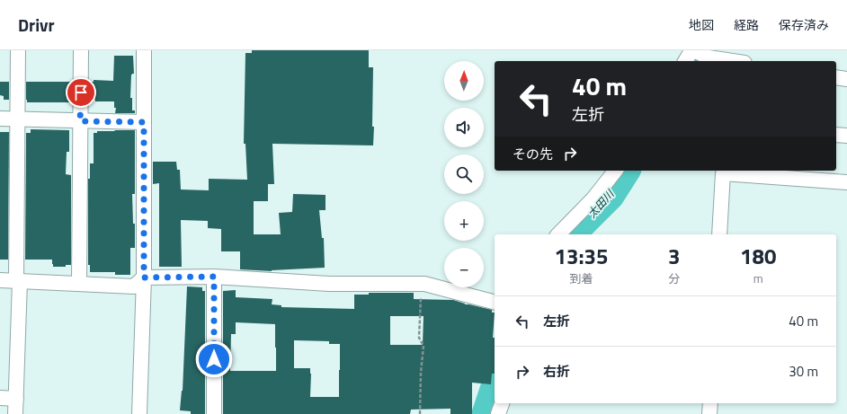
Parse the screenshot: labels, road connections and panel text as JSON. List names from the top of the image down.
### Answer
{
  "water": ["太田川"],
  "north": "top",
  "page": {
    "header": "Drivr",
    "nav": ["地図", "経路", "保存済み"],
    "map_buttons": ["+", "−"],
    "turn": ["40 m", "左折"],
    "then": "その先",
    "eta": [
      "13:35",
      "到着",
      "3",
      "分",
      "180",
      "m"
    ],
    "list": [
      {
        "name": "左折",
        "value": "40 m"
      },
      {
        "name": "右折",
        "value": "30 m"
      }
    ]
  }
}
